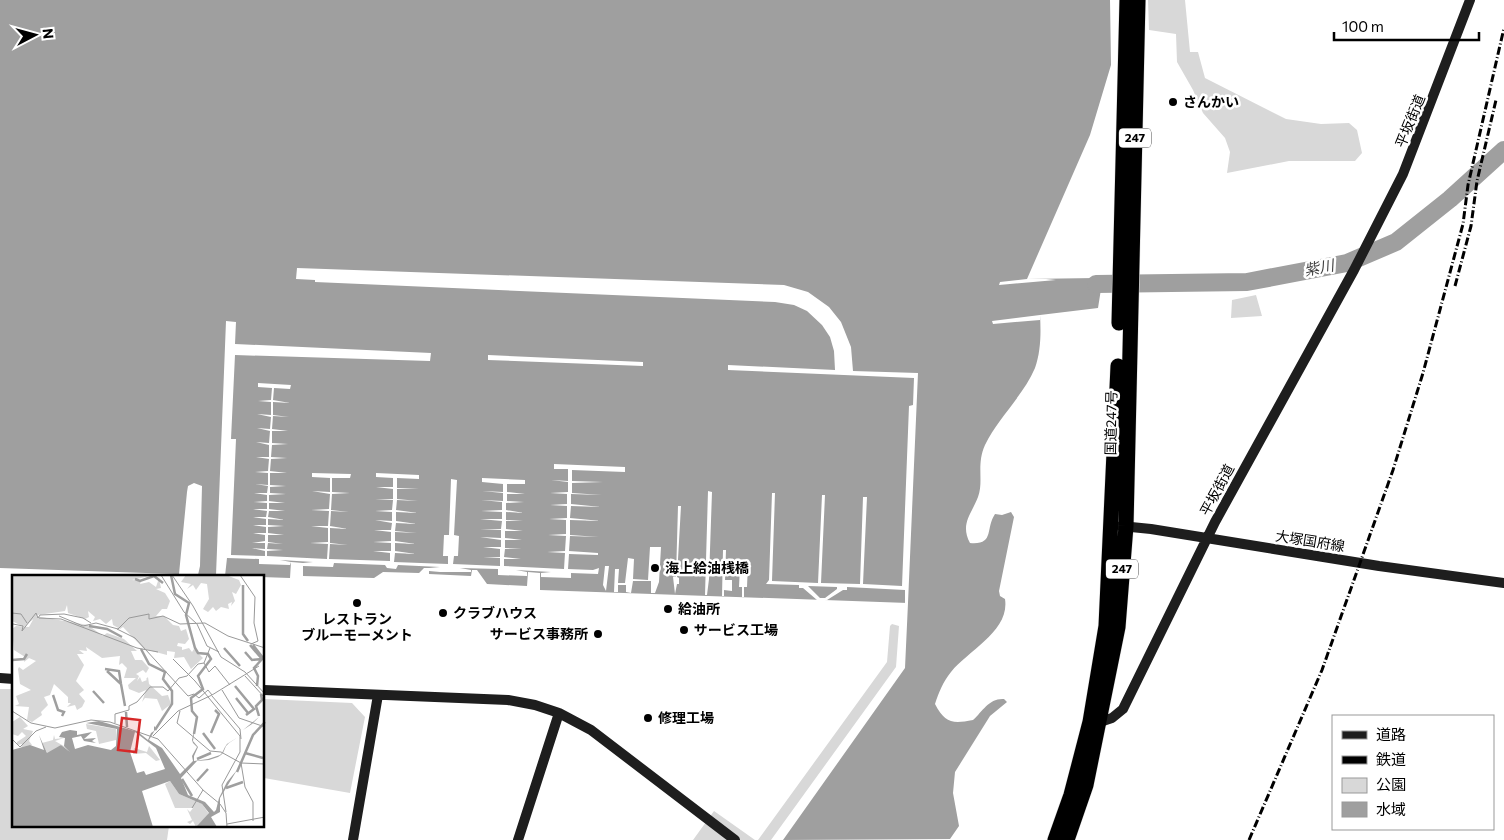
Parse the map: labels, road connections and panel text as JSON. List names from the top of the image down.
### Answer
{
  "streets": {
    "highway": ["247", "国道247号"],
    "street": ["平坂街道", "大塚国府線"]
  },
  "crossings": [
    ["平坂街道", "国道247号"],
    ["平坂街道", "大塚国府線"],
    ["国道247号", "大塚国府線"]
  ],
  "water": ["紫川"],
  "places": [
    "さんかい",
    "海上給油桟橋",
    "レストラン ブルーモーメント",
    "給油所",
    "クラブハウス",
    "サービス工場",
    "サービス事務所",
    "修理工場"
  ],
  "legend": [
    "道路",
    "鉄道",
    "公園",
    "水域"
  ],
  "scale_bar": "100 m",
  "north": "right"
}
